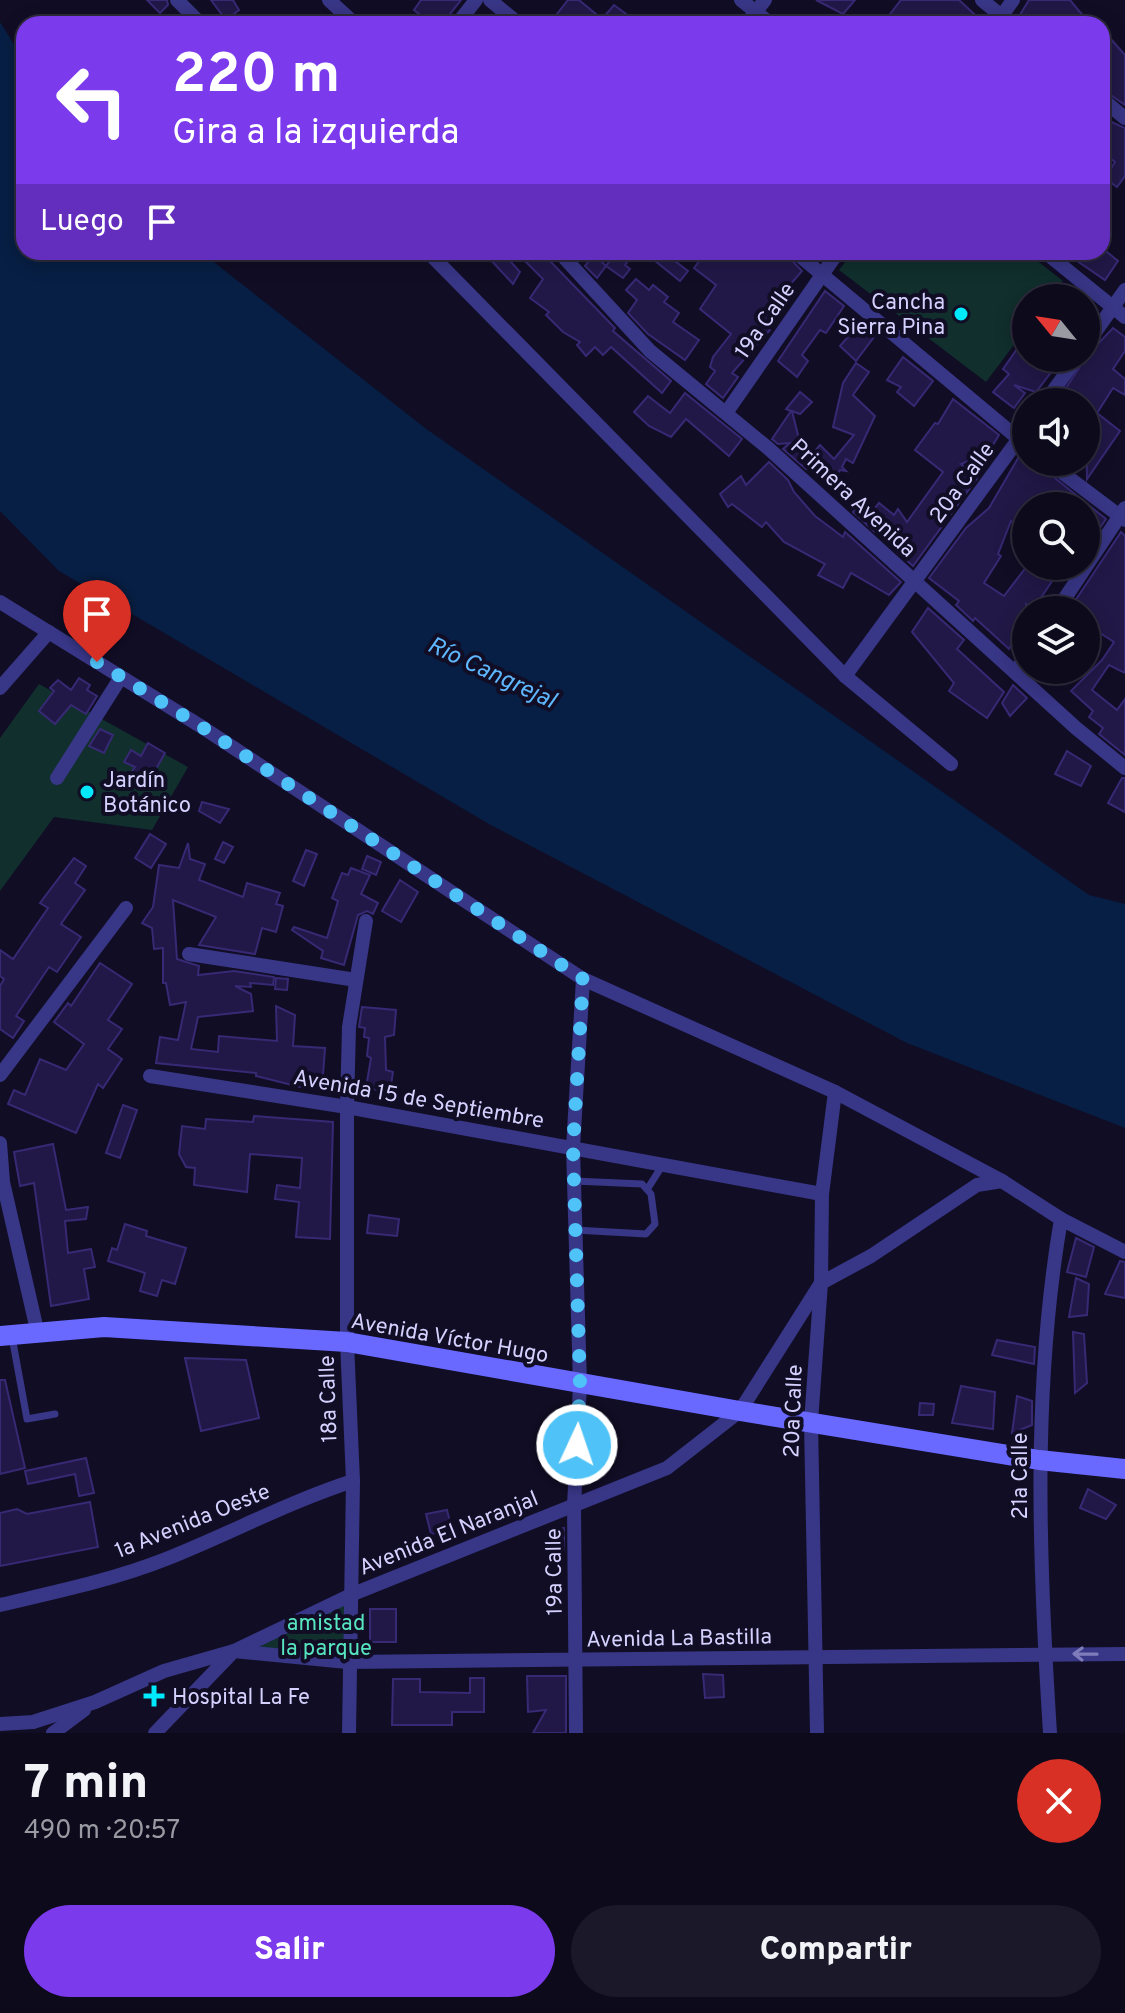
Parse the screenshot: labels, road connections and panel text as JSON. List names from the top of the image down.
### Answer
{
  "streets": {
    "street": [
      "19a Calle",
      "20a Calle",
      "Primera Avenida",
      "Avenida 15 de Septiembre",
      "Avenida Víctor Hugo",
      "18a Calle",
      "21a Calle",
      "1a Avenida Oeste",
      "Avenida El Naranjal",
      "Avenida La Bastilla"
    ]
  },
  "crossings": [
    ["19a Calle", "Primera Avenida"],
    ["19a Calle", "Avenida 15 de Septiembre"],
    ["19a Calle", "Avenida Víctor Hugo"],
    ["19a Calle", "Avenida El Naranjal"],
    ["19a Calle", "Avenida La Bastilla"],
    ["20a Calle", "Primera Avenida"],
    ["20a Calle", "Avenida 15 de Septiembre"],
    ["20a Calle", "Avenida Víctor Hugo"],
    ["20a Calle", "Avenida El Naranjal"],
    ["20a Calle", "Avenida La Bastilla"],
    ["Avenida 15 de Septiembre", "18a Calle"],
    ["Avenida Víctor Hugo", "18a Calle"],
    ["Avenida Víctor Hugo", "21a Calle"],
    ["Avenida Víctor Hugo", "Avenida El Naranjal"],
    ["18a Calle", "1a Avenida Oeste"],
    ["18a Calle", "Avenida El Naranjal"],
    ["18a Calle", "Avenida La Bastilla"],
    ["21a Calle", "Avenida La Bastilla"],
    ["Avenida El Naranjal", "Avenida La Bastilla"]
  ],
  "water": ["Río Cangrejal"],
  "parks": ["amistad la parque"],
  "places": {
    "other": ["Cancha Sierra Pina", "Jardín Botánico"],
    "health": ["Hospital La Fe"]
  },
  "north": "top left",
  "page": {
    "turn": ["220 m", "Gira a la izquierda"],
    "then": "Luego",
    "heading": ["7 min", "490 m · 20:57"],
    "buttons": ["Salir", "Compartir"]
  }
}
